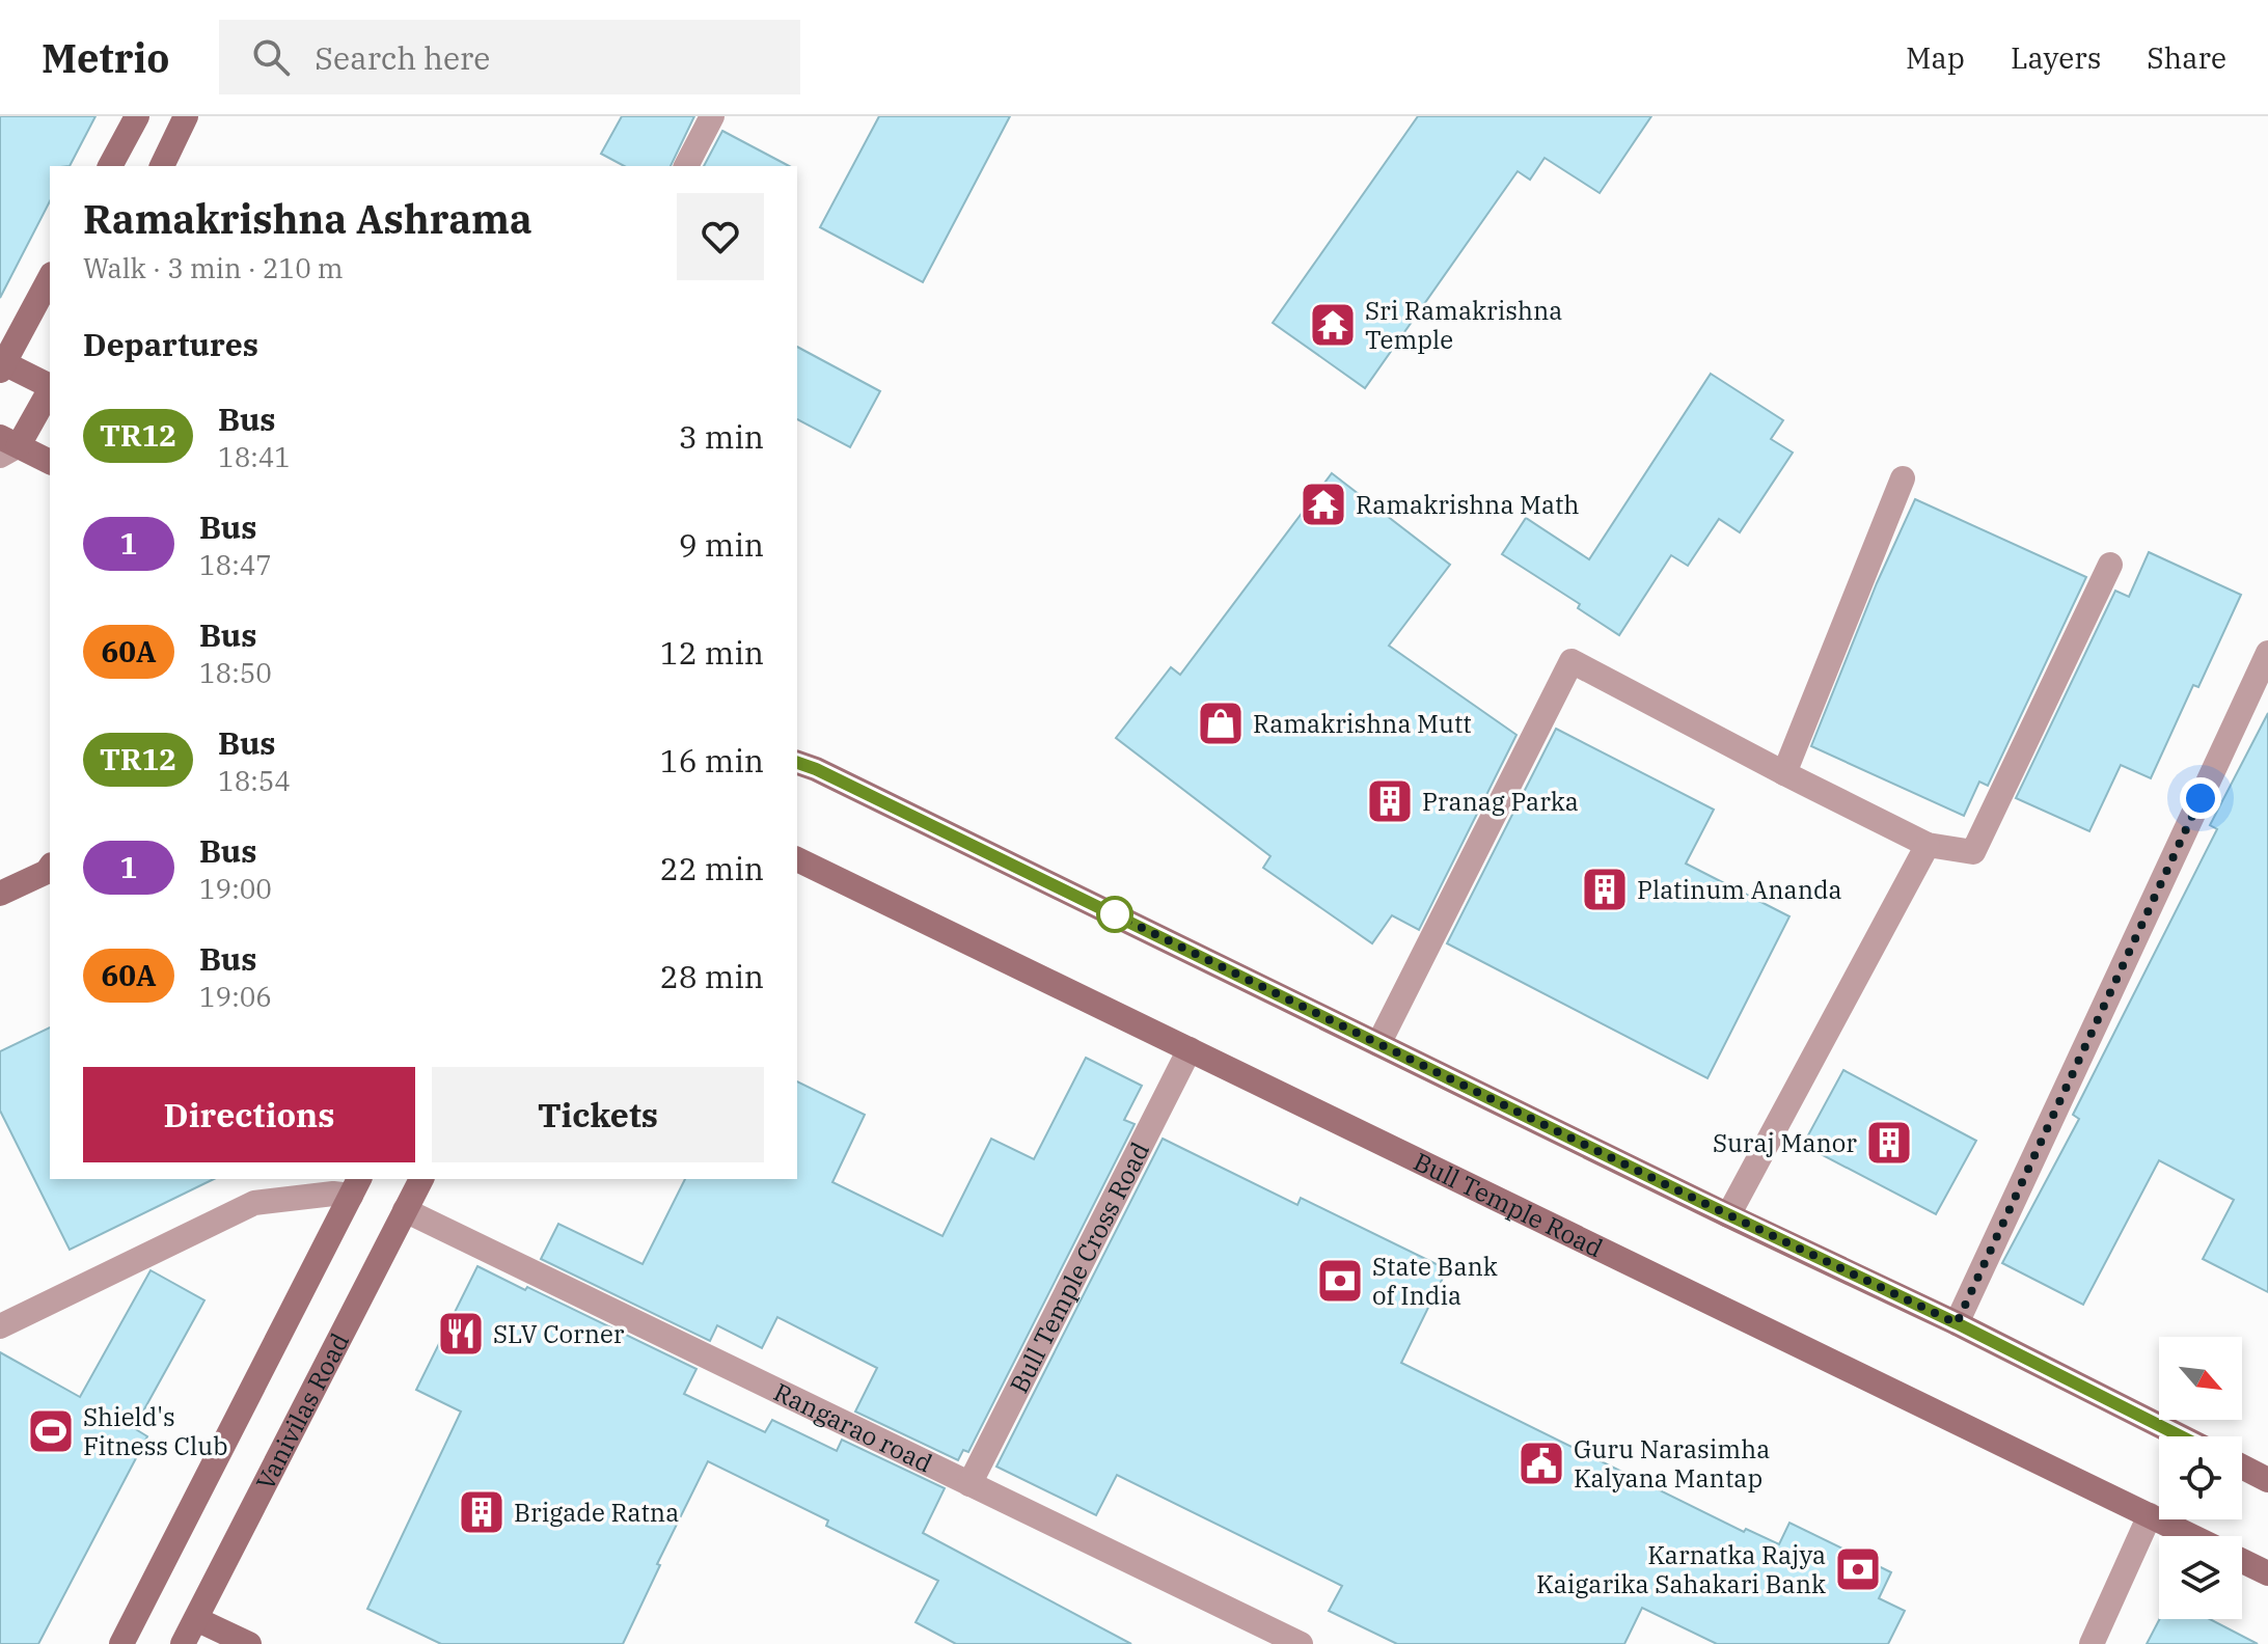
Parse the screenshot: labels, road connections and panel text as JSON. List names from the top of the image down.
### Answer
{
  "streets": {
    "main road": ["Bull Temple Road", "Vanivilas Road"],
    "street": ["Bull Temple Cross Road", "Rangarao road"]
  },
  "crossings": [
    ["Bull Temple Road", "Bull Temple Cross Road"],
    ["Bull Temple Cross Road", "Rangarao road"],
    ["Vanivilas Road", "Rangarao road"]
  ],
  "places": {
    "temple": ["Sri Ramakrishna Temple", "Ramakrishna Math"],
    "shop": ["Ramakrishna Mutt"],
    "building": [
      "Pranag Parka",
      "Platinum Ananda",
      "Suraj Manor",
      "Brigade Ratna"
    ],
    "bank": ["State Bank of India", "Karnatka Rajya Kaigarika Sahakari Bank"],
    "restaurant": ["SLV Corner"],
    "sports": ["Shield's Fitness Club"],
    "public building": ["Guru Narasimha Kalyana Mantap"]
  },
  "lines": ["bus line TR12"],
  "north": "bottom right",
  "page": {
    "header": "Metrio",
    "search": "Search here",
    "nav": ["Map", "Layers", "Share"],
    "heading": [
      ["Ramakrishna Ashrama", "Walk · 3 min · 210 m"],
      "Departures"
    ],
    "list": [
      {
        "mark": "TR12",
        "name": "Bus",
        "note": "18:41",
        "value": "3 min"
      },
      {
        "mark": "1",
        "name": "Bus",
        "note": "18:47",
        "value": "9 min"
      },
      {
        "mark": "60A",
        "name": "Bus",
        "note": "18:50",
        "value": "12 min"
      },
      {
        "mark": "TR12",
        "name": "Bus",
        "note": "18:54",
        "value": "16 min"
      },
      {
        "mark": "1",
        "name": "Bus",
        "note": "19:00",
        "value": "22 min"
      },
      {
        "mark": "60A",
        "name": "Bus",
        "note": "19:06",
        "value": "28 min"
      }
    ],
    "buttons": ["Directions", "Tickets"]
  }
}
